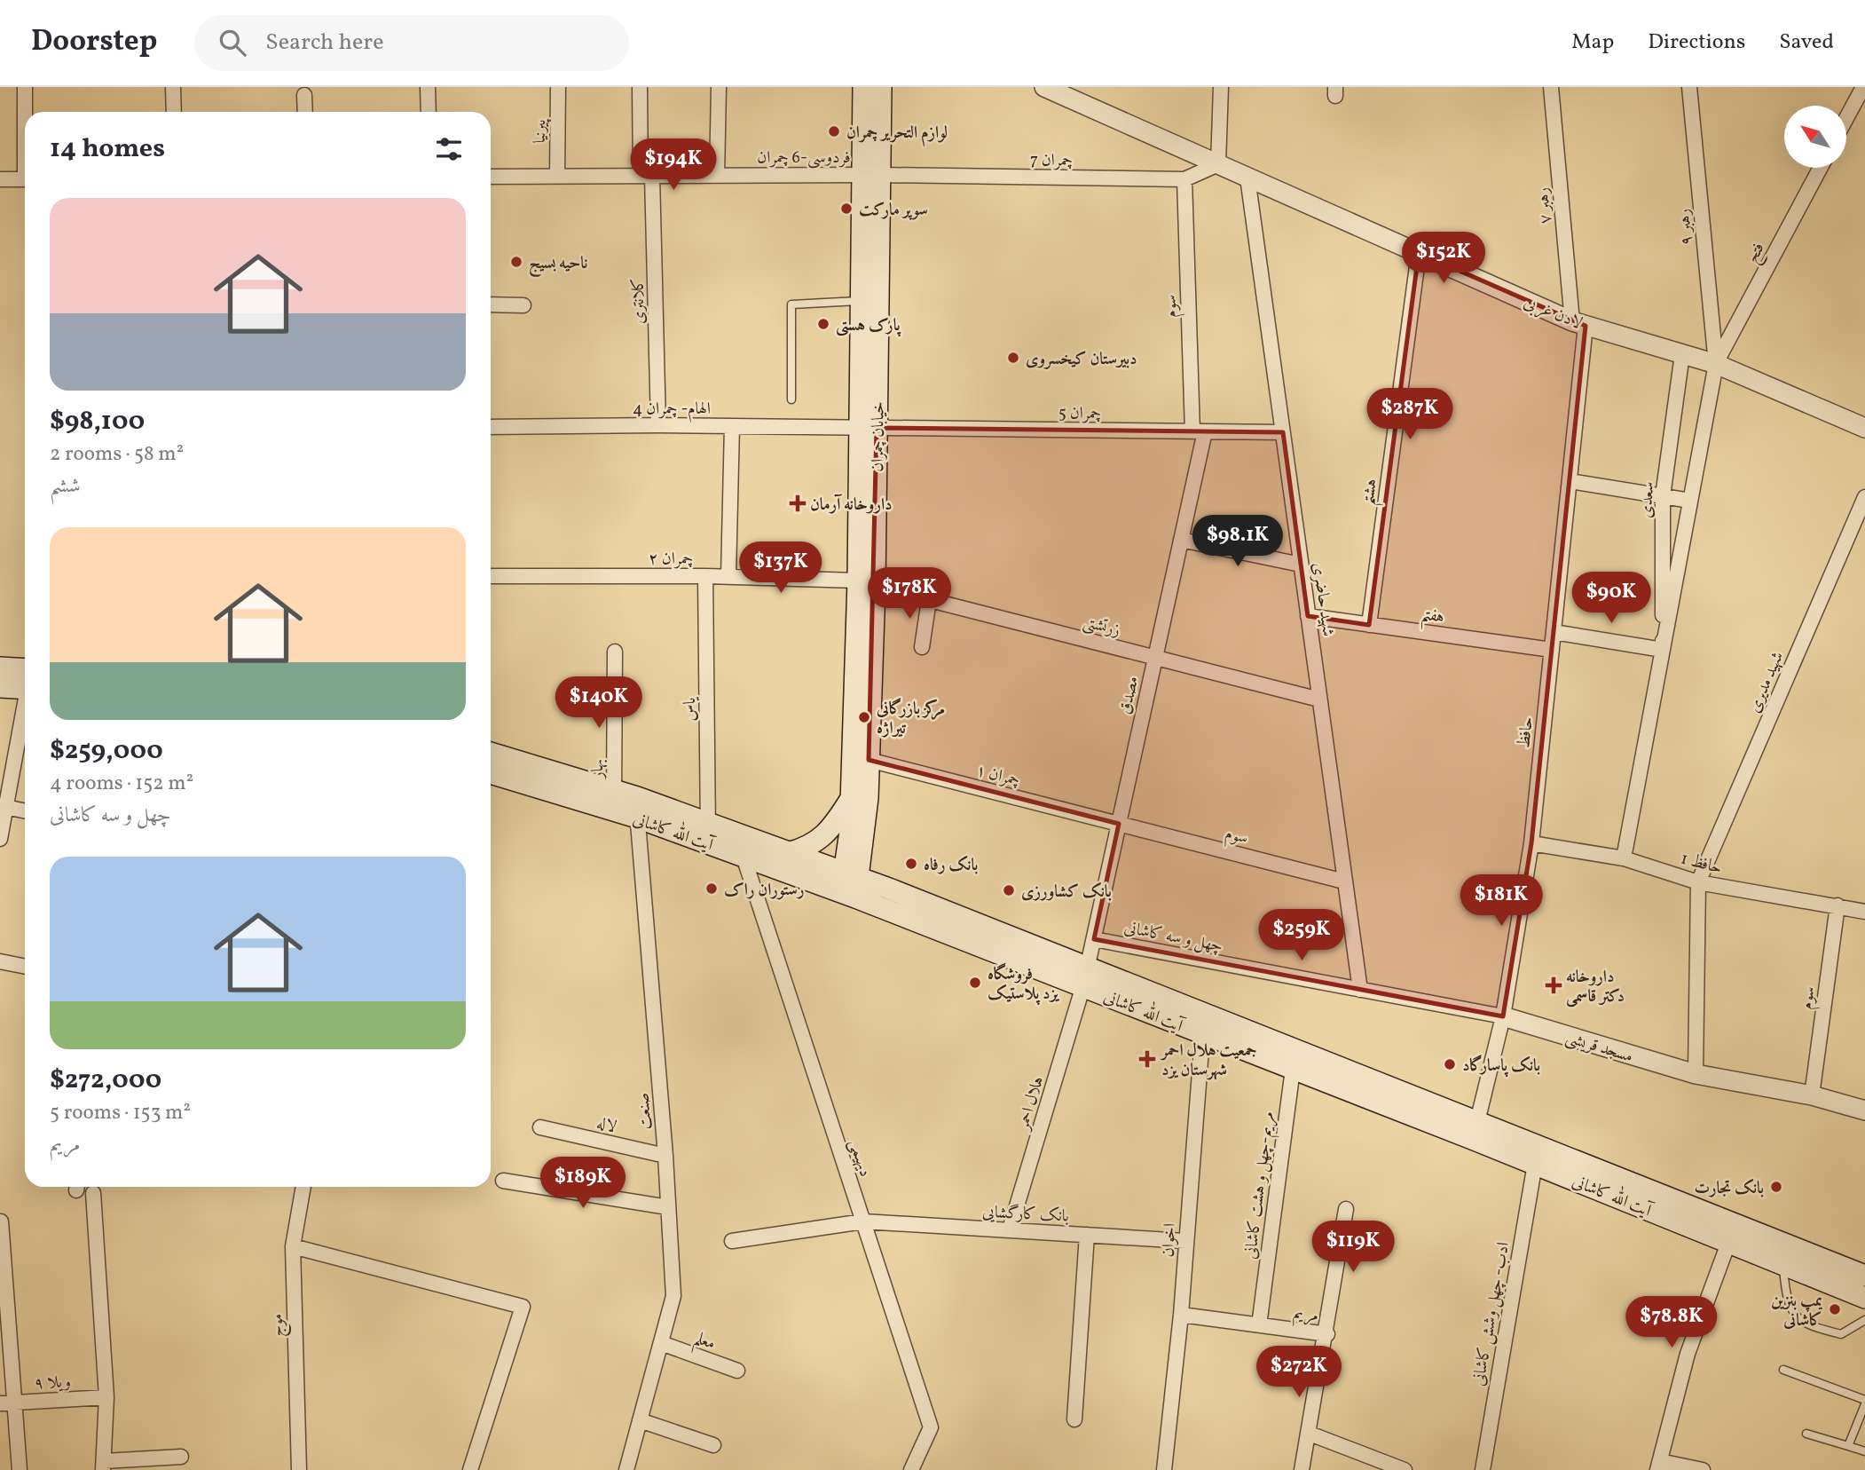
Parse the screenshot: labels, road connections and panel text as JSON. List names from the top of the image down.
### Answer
{
  "streets": {
    "main road": ["خیابان چمران", "آیت الله کاشانی"],
    "street": [
      "پیرنیا",
      "فردوسی-6 چمران",
      "چمران 7",
      "رهبر ۷",
      "رهبر ۹",
      "فتح",
      "کلانتری",
      "سوم",
      "لادن غربی",
      "الهام- چمران 4",
      "چمران 5",
      "هشتم",
      "سعدی",
      "چمران ۲",
      "شهید حاضری",
      "هفتم",
      "زرتشتی",
      "شهید مدیری",
      "مصدق",
      "یاس",
      "حافظ",
      "بهار",
      "چمران ۱",
      "حافظ 1",
      "چهل و سه کاشانی",
      "مسجد قریشی",
      "هلال احمر",
      "صنعت",
      "لاله",
      "دیهیمی",
      "مریم-چهل و هشت کاشانی",
      "بانک کارگشایی",
      "اخوان",
      "مریم",
      "ادب- چهل وشش کاشانی",
      "موج",
      "معلم",
      "ویلا ۹"
    ]
  },
  "crossings": [
    ["پیرنیا", "فردوسی-6 چمران"],
    ["فردوسی-6 چمران", "چمران 7"],
    ["فردوسی-6 چمران", "کلانتری"],
    ["فردوسی-6 چمران", "خیابان چمران"],
    ["چمران 7", "سوم"],
    ["چمران 7", "لادن غربی"],
    ["چمران 7", "خیابان چمران"],
    ["رهبر ۷", "لادن غربی"],
    ["رهبر ۷", "حافظ"],
    ["رهبر ۹", "فتح"],
    ["رهبر ۹", "لادن غربی"],
    ["رهبر ۹", "سعدی"],
    ["فتح", "لادن غربی"],
    ["فتح", "سعدی"],
    ["کلانتری", "الهام- چمران 4"],
    ["سوم", "چمران 5"],
    ["سوم", "شهید حاضری"],
    ["سوم", "مصدق"],
    ["سوم", "چمران ۱"],
    ["سوم", "حافظ 1"],
    ["سوم", "مسجد قریشی"],
    ["لادن غربی", "هشتم"],
    ["لادن غربی", "سعدی"],
    ["لادن غربی", "شهید حاضری"],
    ["لادن غربی", "حافظ"],
    ["الهام- چمران 4", "چمران 5"],
    ["الهام- چمران 4", "خیابان چمران"],
    ["چمران 5", "خیابان چمران"],
    ["چمران 5", "شهید حاضری"],
    ["چمران 5", "مصدق"],
    ["خیابان چمران", "چمران ۲"],
    ["خیابان چمران", "زرتشتی"],
    ["خیابان چمران", "چمران ۱"],
    ["خیابان چمران", "آیت الله کاشانی"],
    ["هشتم", "هفتم"],
    ["سعدی", "حافظ 1"],
    ["چمران ۲", "زرتشتی"],
    ["چمران ۲", "یاس"],
    ["شهید حاضری", "هفتم"],
    ["شهید حاضری", "زرتشتی"],
    ["شهید حاضری", "چهل و سه کاشانی"],
    ["هفتم", "حافظ"],
    ["زرتشتی", "مصدق"],
    ["شهید مدیری", "حافظ 1"],
    ["مصدق", "چمران ۱"],
    ["مصدق", "آیت الله کاشانی"],
    ["مصدق", "چهل و سه کاشانی"],
    ["مصدق", "هلال احمر"],
    ["یاس", "آیت الله کاشانی"],
    ["حافظ", "آیت الله کاشانی"],
    ["حافظ", "حافظ 1"],
    ["حافظ", "چهل و سه کاشانی"],
    ["حافظ", "مسجد قریشی"],
    ["بهار", "آیت الله کاشانی"],
    ["آیت الله کاشانی", "هلال احمر"],
    ["آیت الله کاشانی", "صنعت"],
    ["آیت الله کاشانی", "دیهیمی"],
    ["آیت الله کاشانی", "مریم-چهل و هشت کاشانی"],
    ["آیت الله کاشانی", "اخوان"],
    ["آیت الله کاشانی", "ادب- چهل وشش کاشانی"],
    ["چهل و سه کاشانی", "مسجد قریشی"],
    ["هلال احمر", "بانک کارگشایی"],
    ["صنعت", "لاله"],
    ["صنعت", "معلم"],
    ["دیهیمی", "بانک کارگشایی"],
    ["مریم-چهل و هشت کاشانی", "مریم"],
    ["بانک کارگشایی", "اخوان"],
    ["اخوان", "مریم"]
  ],
  "places": {
    "other": [
      "لوازم التحریر چمران",
      "سوپر مارکت",
      "ناحیه بسیج",
      "پارک هستی",
      "دبیرستان کیخسروی",
      "مرکز بازرگانی تیراژه",
      "بانک رفاه",
      "رستوران راک",
      "بانک کشاورزی",
      "فروشگاه یزد پلاستیک",
      "بانک پاسارگاد",
      "بانک تجارت",
      "پمپ بنزین کاشانی"
    ],
    "health": ["داروخانه آرمان", "داروخانه دکتر قاسمی", "جمعیت هلال احمر شهرستان یزد"]
  },
  "north": "top left",
  "page": {
    "header": "Doorstep",
    "search": "Search here",
    "nav": ["Map", "Directions", "Saved"],
    "heading": "14 homes",
    "price": [
      "$194K",
      "$152K",
      "$287K",
      "$98.1K",
      "$137K",
      "$178K",
      "$90K",
      "$140K",
      "$181K",
      "$259K",
      "$189K",
      "$119K",
      "$78.8K",
      "$272K"
    ],
    "list": [
      {
        "name": "$98,100",
        "note": "2 rooms · 58 m² · ششم"
      },
      {
        "name": "$259,000",
        "note": "4 rooms · 152 m² · چهل و سه کاشانی"
      },
      {
        "name": "$272,000",
        "note": "5 rooms · 153 m² · مریم"
      }
    ]
  }
}
